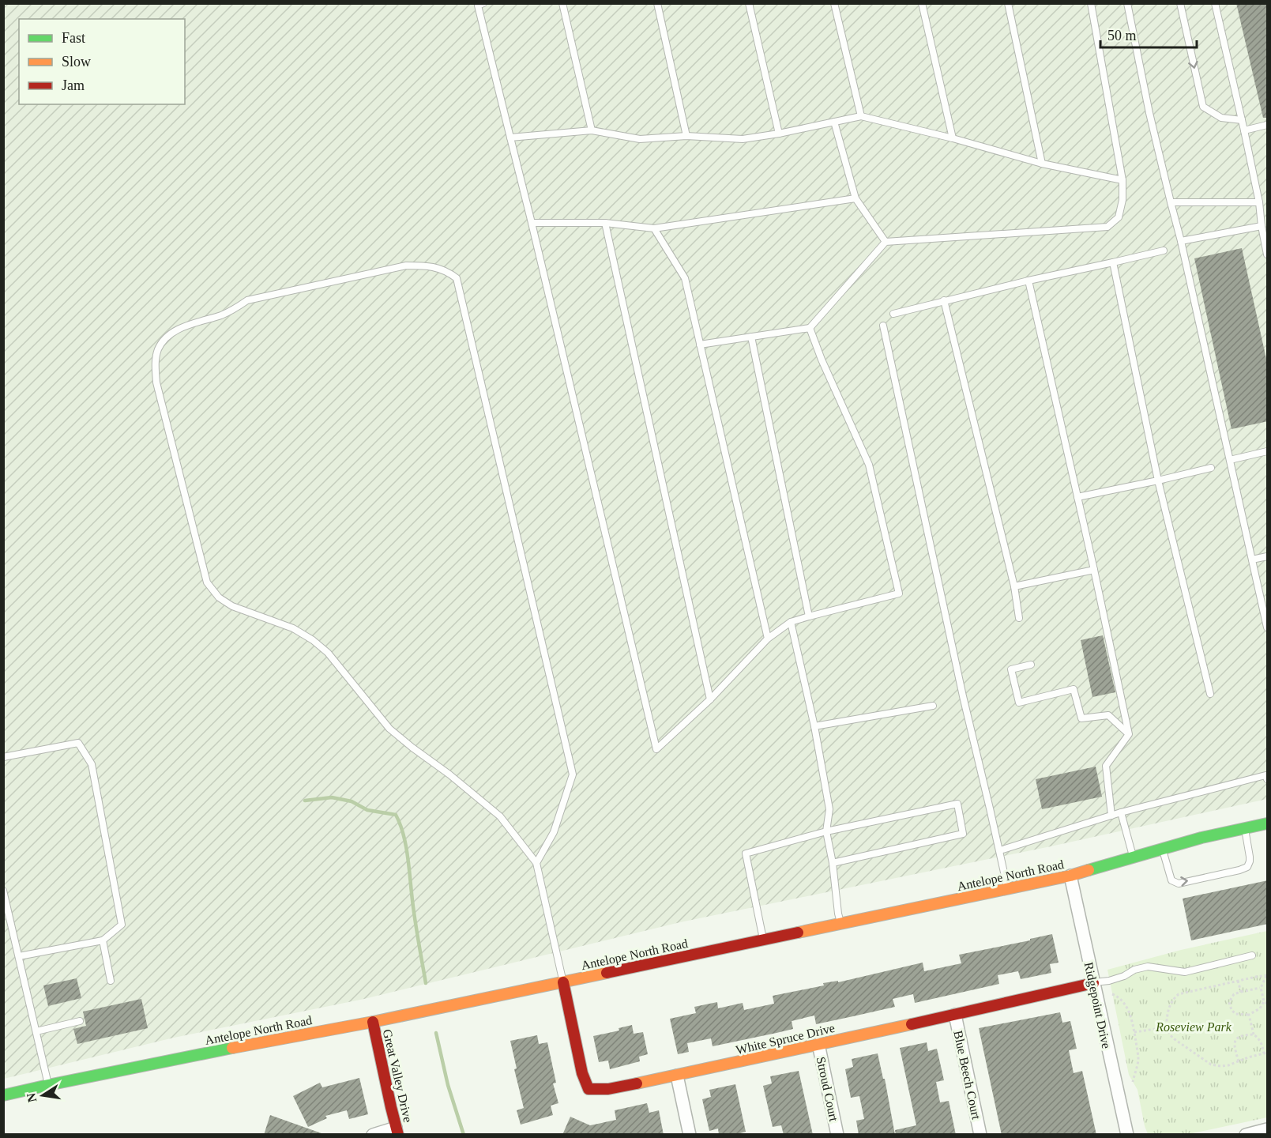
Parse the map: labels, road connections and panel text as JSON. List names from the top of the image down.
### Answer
{
  "streets": {
    "main road": ["Antelope North Road", "White Spruce Drive", "Great Valley Drive"],
    "street": ["Ridgepoint Drive", "Blue Beech Court", "Stroud Court"]
  },
  "crossings": [
    ["Antelope North Road", "Ridgepoint Drive"],
    ["Antelope North Road", "White Spruce Drive"],
    ["Antelope North Road", "Great Valley Drive"],
    ["Ridgepoint Drive", "White Spruce Drive"],
    ["White Spruce Drive", "Blue Beech Court"],
    ["White Spruce Drive", "Stroud Court"]
  ],
  "parks": ["Roseview Park"],
  "legend": ["Fast", "Slow", "Jam"],
  "scale_bar": "50 m",
  "north": "left"
}
